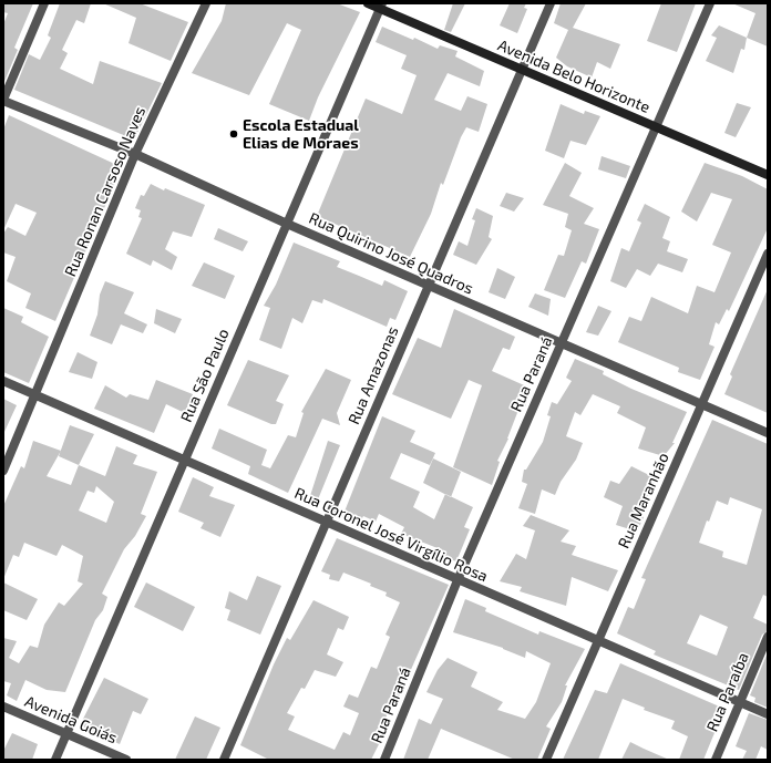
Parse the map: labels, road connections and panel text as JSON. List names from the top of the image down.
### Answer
{
  "streets": {
    "street": [
      "Avenida Belo Horizonte",
      "Rua Ronan Carsoso Naves",
      "Rua Quirino José Quadros",
      "Rua Paraná",
      "Rua São Paulo",
      "Rua Amazonas",
      "Rua Maranhão",
      "Rua Coronel José Virgílio Rosa",
      "Rua Paraíba",
      "Avenida Goiás"
    ]
  },
  "crossings": [
    ["Avenida Belo Horizonte", "Rua Paraná"],
    ["Avenida Belo Horizonte", "Rua São Paulo"],
    ["Avenida Belo Horizonte", "Rua Amazonas"],
    ["Rua Ronan Carsoso Naves", "Rua Quirino José Quadros"],
    ["Rua Ronan Carsoso Naves", "Rua Coronel José Virgílio Rosa"],
    ["Rua Quirino José Quadros", "Rua Paraná"],
    ["Rua Quirino José Quadros", "Rua São Paulo"],
    ["Rua Quirino José Quadros", "Rua Amazonas"],
    ["Rua Quirino José Quadros", "Rua Maranhão"],
    ["Rua Paraná", "Rua Coronel José Virgílio Rosa"],
    ["Rua São Paulo", "Rua Coronel José Virgílio Rosa"],
    ["Rua São Paulo", "Avenida Goiás"],
    ["Rua Amazonas", "Rua Coronel José Virgílio Rosa"],
    ["Rua Maranhão", "Rua Coronel José Virgílio Rosa"],
    ["Rua Coronel José Virgílio Rosa", "Rua Paraíba"]
  ],
  "places": ["Escola Estadual Elias de Moraes"]
}
